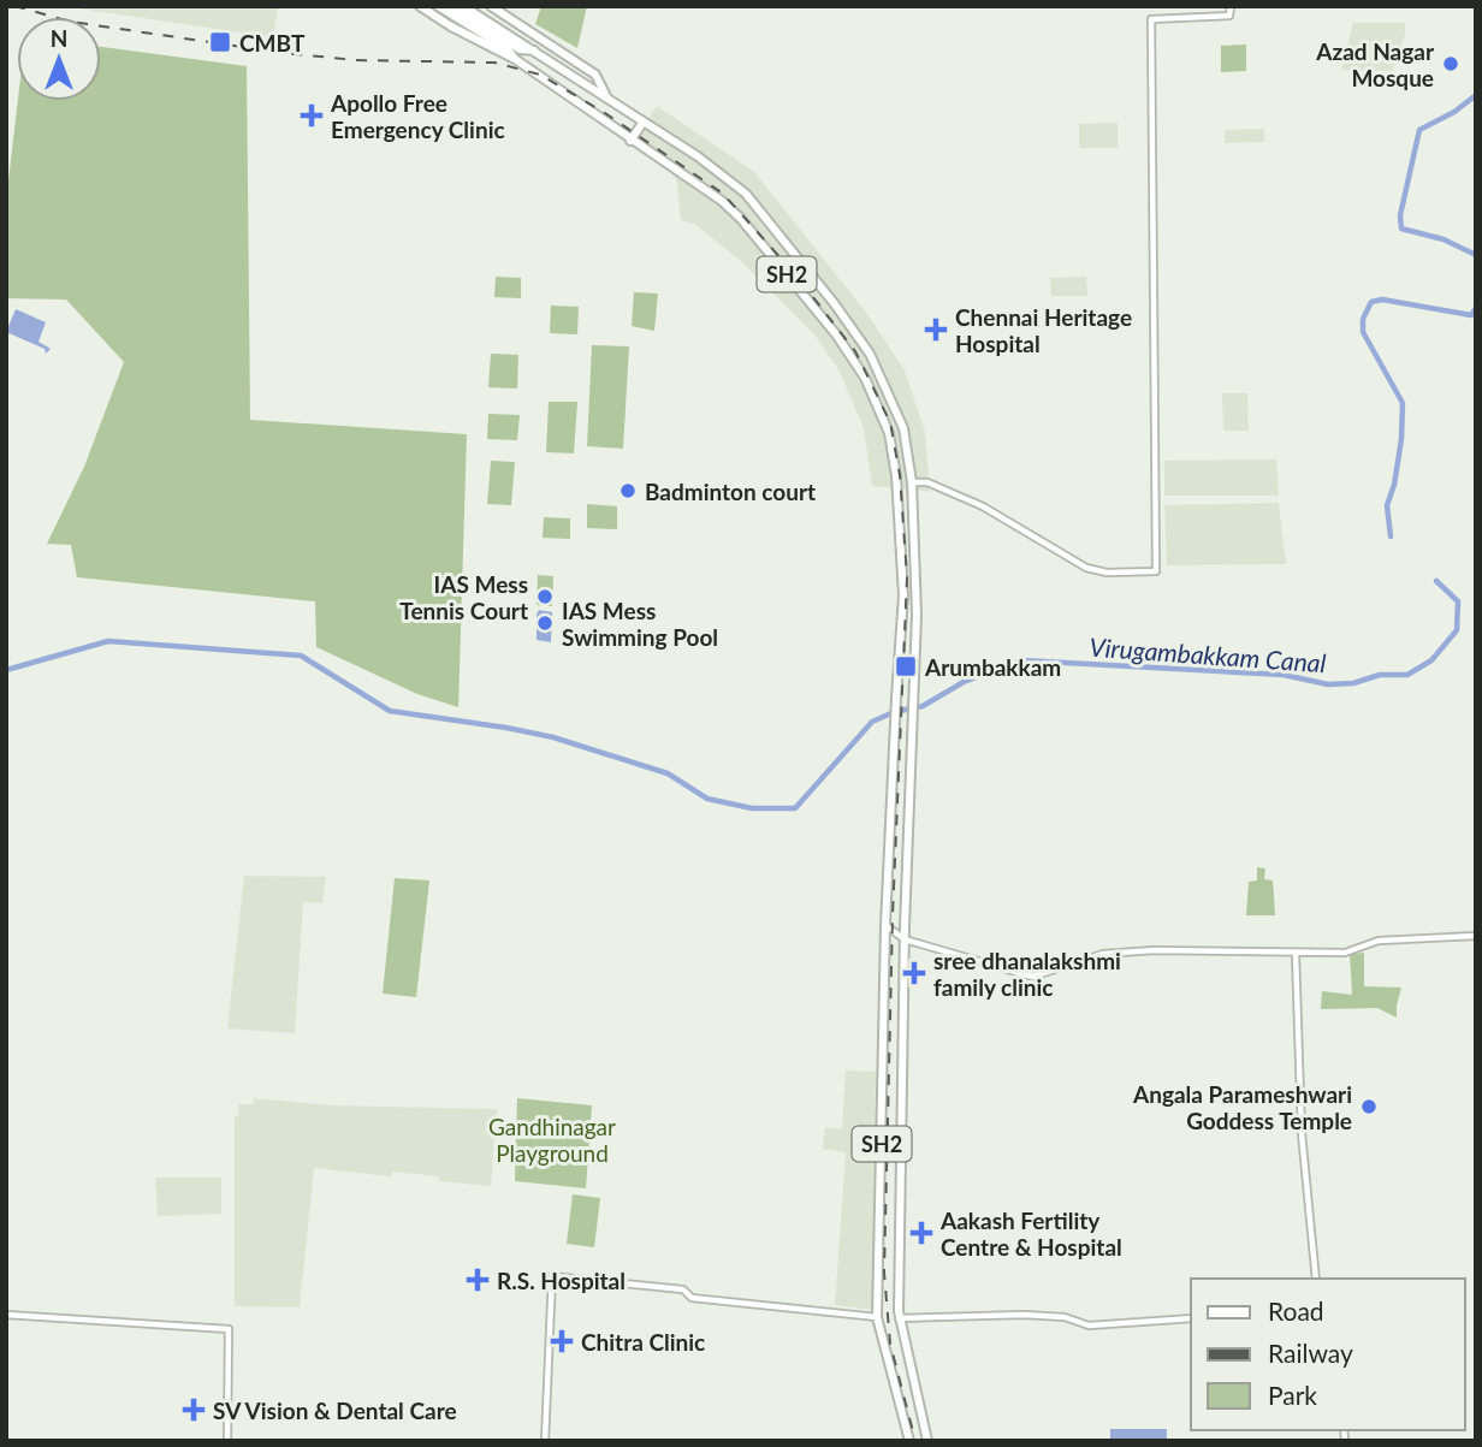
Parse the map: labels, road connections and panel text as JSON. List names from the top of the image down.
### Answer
{
  "streets": {
    "main road": ["SH2"]
  },
  "water": ["Virugambakkam Canal"],
  "parks": ["Gandhinagar Playground"],
  "places": {
    "transit": ["CMBT", "Arumbakkam"],
    "other": [
      "Azad Nagar Mosque",
      "Badminton court",
      "IAS Mess Tennis Court",
      "IAS Mess Swimming Pool",
      "Angala Parameshwari Goddess Temple"
    ],
    "health": [
      "Apollo Free Emergency Clinic",
      "Chennai Heritage Hospital",
      "sree dhanalakshmi family clinic",
      "Aakash Fertility Centre & Hospital",
      "R.S. Hospital",
      "Chitra Clinic",
      "SV Vision & Dental Care"
    ]
  },
  "legend": ["Road", "Railway", "Park"],
  "north": "top"
}
